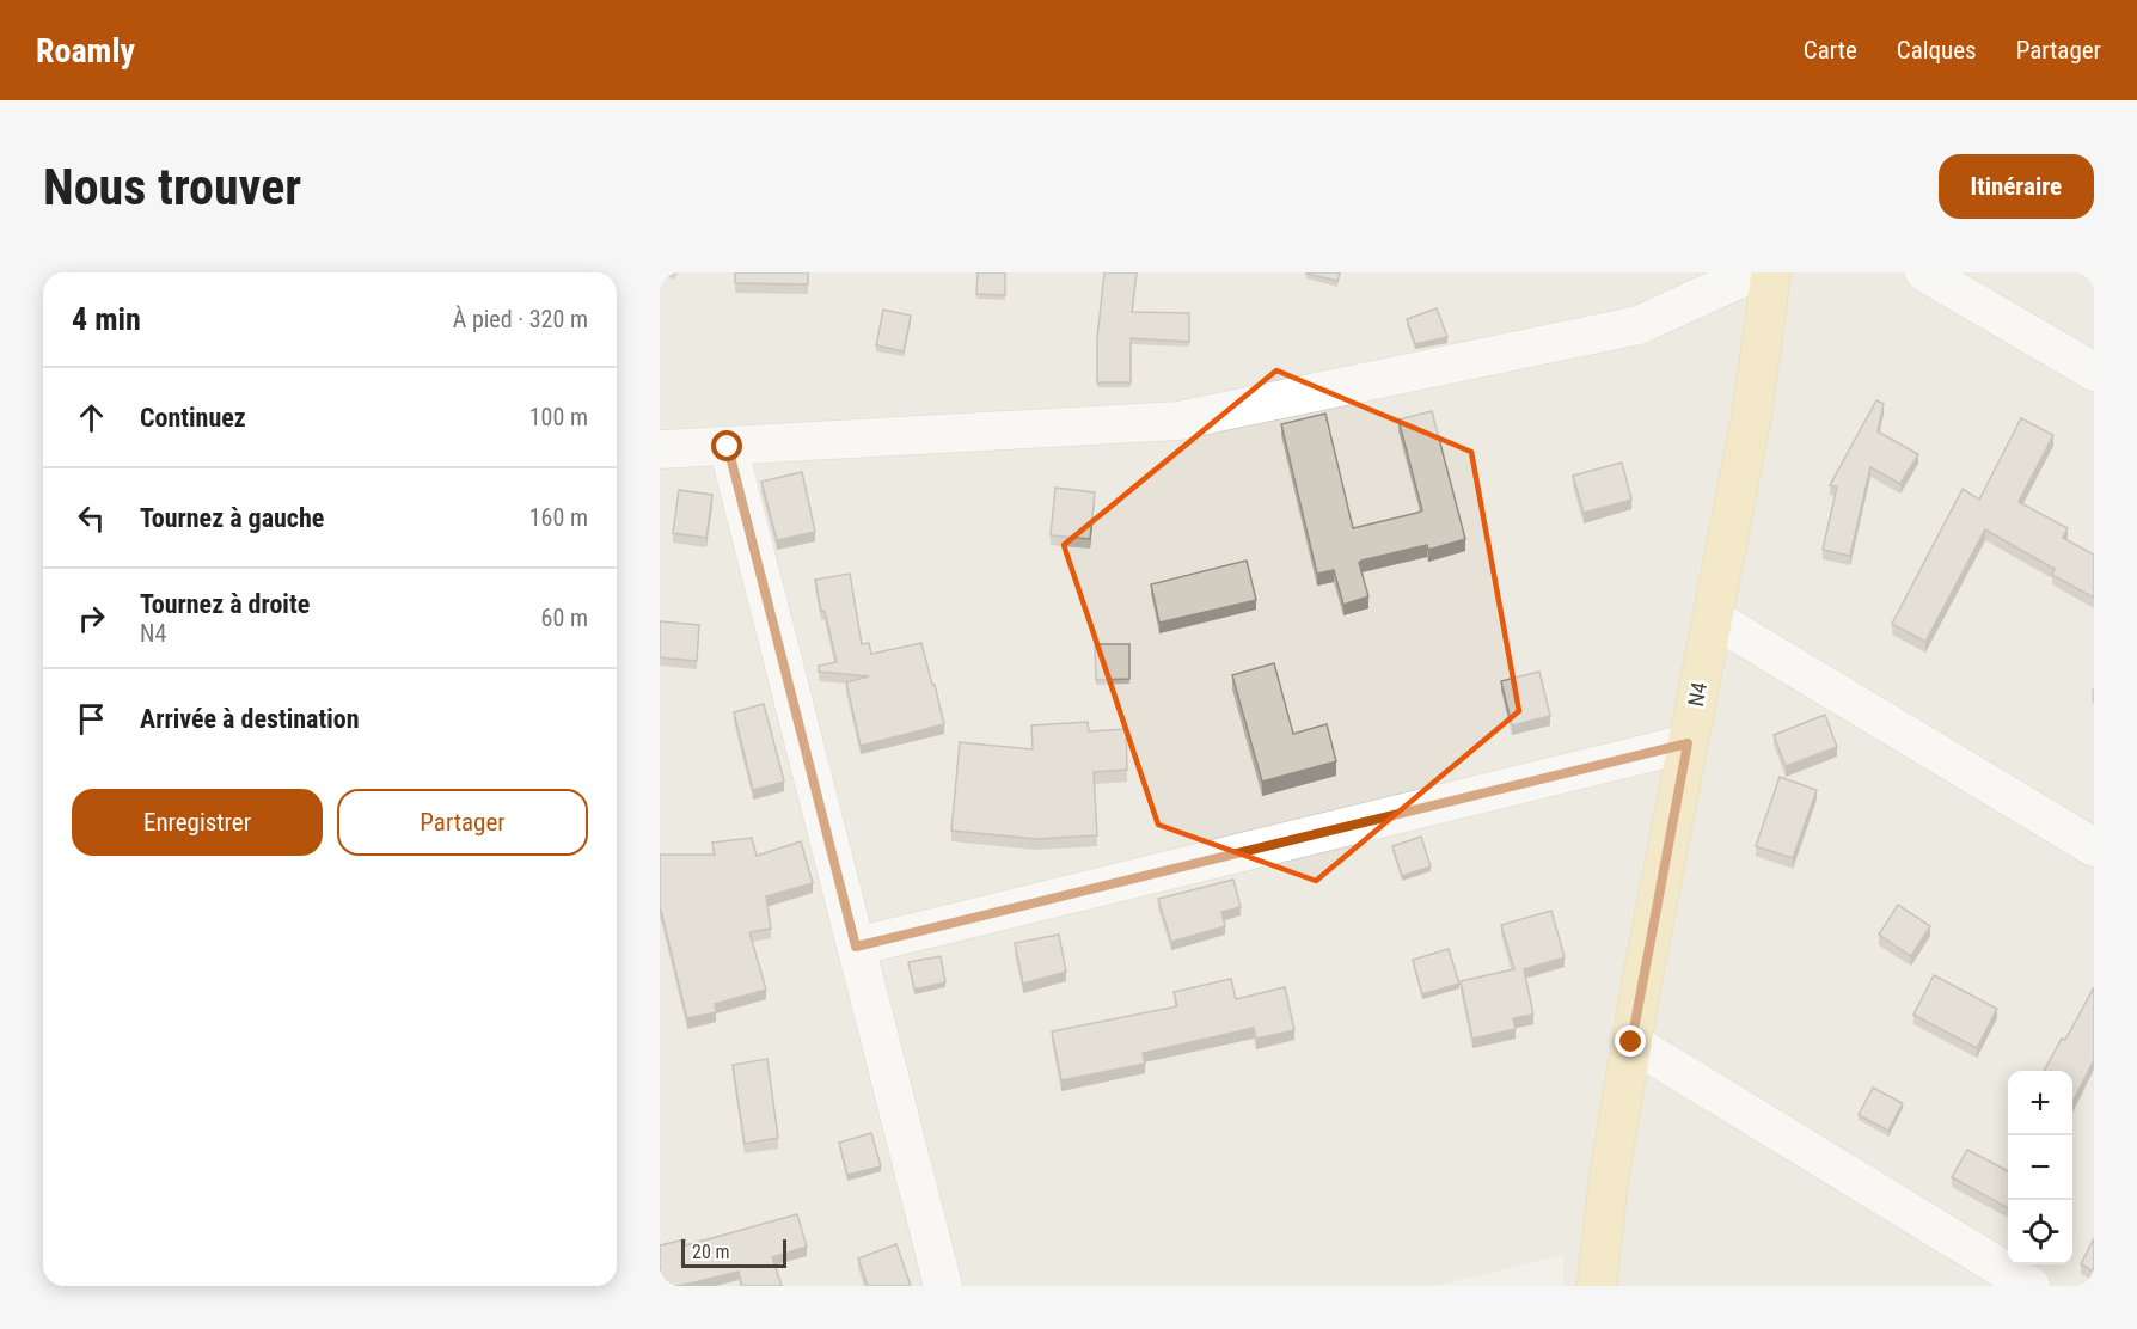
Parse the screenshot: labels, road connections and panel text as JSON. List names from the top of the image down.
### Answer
{
  "streets": {
    "main road": ["N4"]
  },
  "scale_bar": "20 m",
  "page": {
    "header": "Roamly",
    "nav": ["Carte", "Calques", "Partager"],
    "buttons": [
      "Itinéraire",
      ["Enregistrer", "Partager"]
    ],
    "title": "Nous trouver",
    "heading": ["4 min", "À pied · 320 m"],
    "list": [
      ["Continuez", "100 m"],
      ["Tournez à gauche", "160 m"],
      ["Tournez à droite", "N4", "60 m"],
      "Arrivée à destination"
    ],
    "map_buttons": ["+", "−"],
    "scale": "20 m"
  }
}
